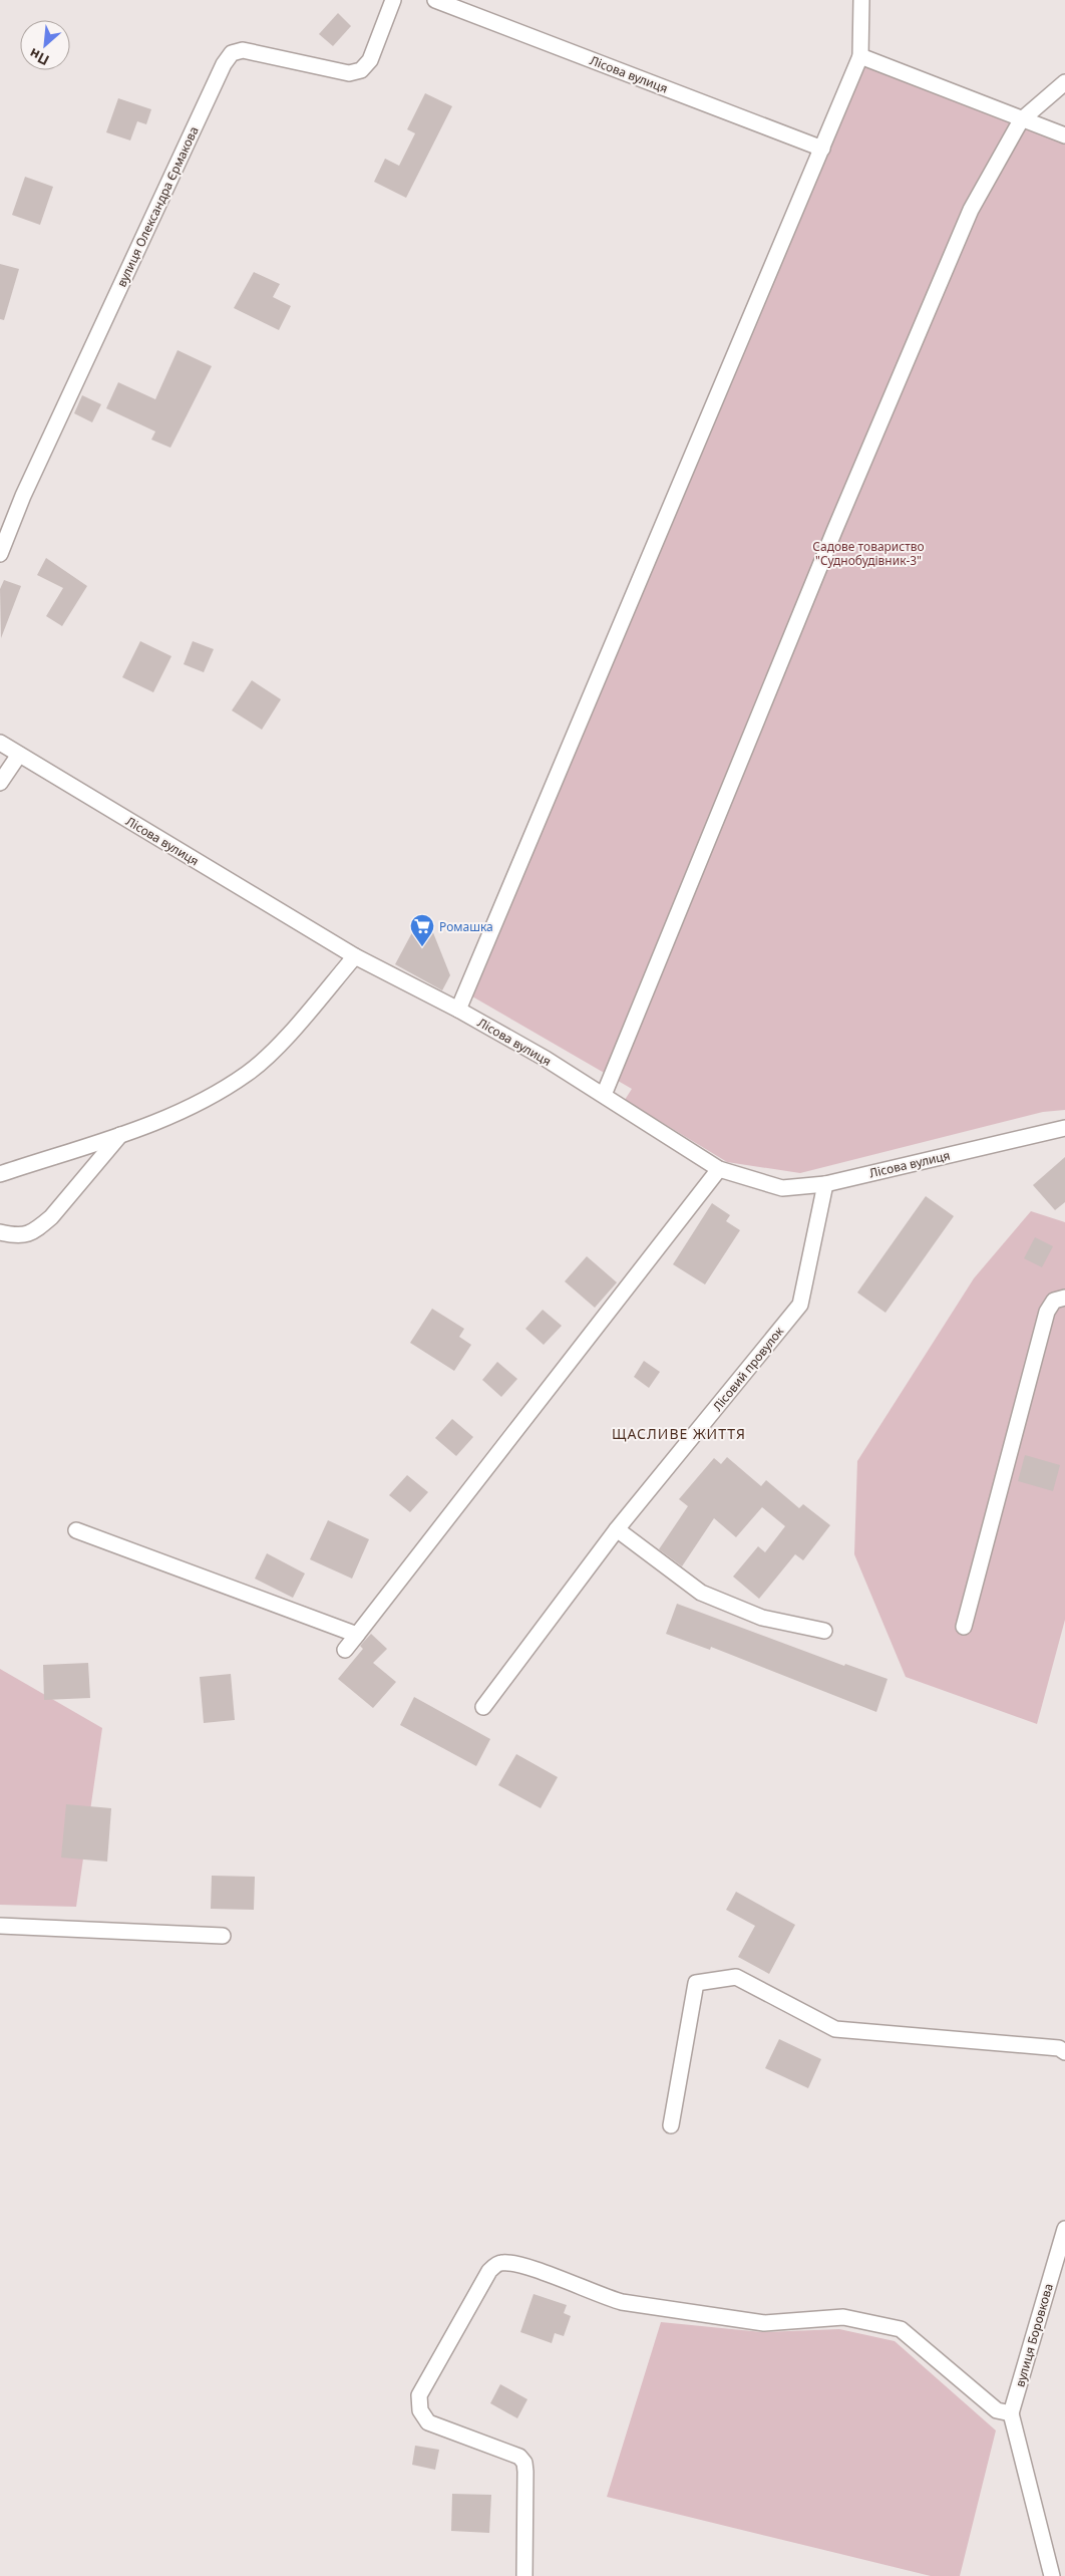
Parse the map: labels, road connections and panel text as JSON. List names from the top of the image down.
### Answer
{
  "streets": {
    "street": [
      "Лісова вулиця",
      "вулиця Олександра Єрмакова",
      "Лісовий провулок",
      "вулиця Боровкова"
    ]
  },
  "crossings": [
    ["Лісова вулиця", "Лісовий провулок"]
  ],
  "districts": ["ЩАСЛИВЕ ЖИТТЯ"],
  "parks": ["Садове товариство \"Суднобудівник-3\""],
  "places": {
    "supermarket": ["Ромашка"]
  },
  "north": "bottom left"
}
